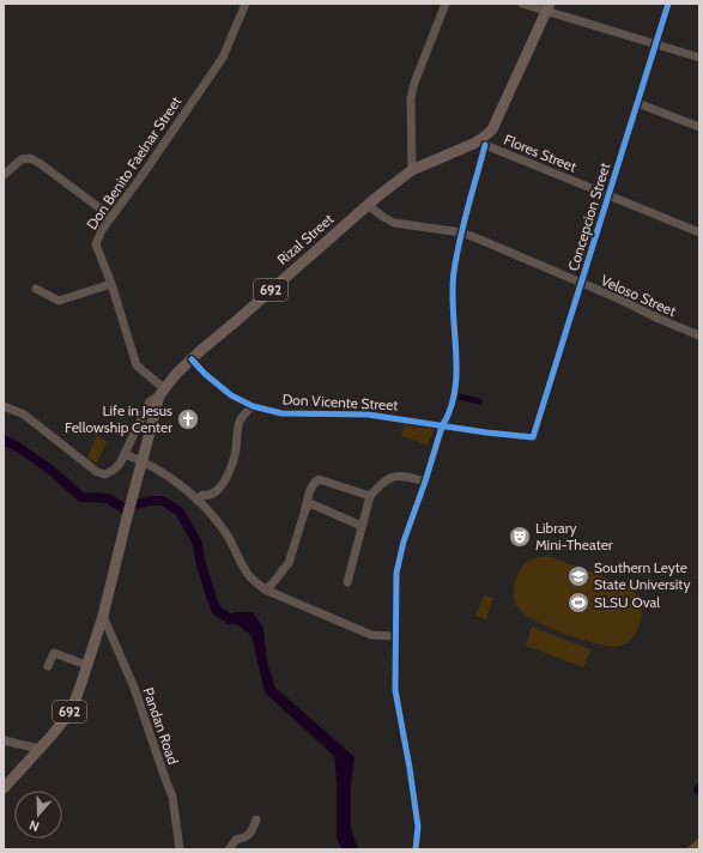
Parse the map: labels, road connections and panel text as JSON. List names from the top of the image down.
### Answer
{
  "streets": {
    "main road": ["Rizal Street", "692"],
    "street": [
      "Flores Street",
      "Don Benito Faelnar Street",
      "Concepcion Street",
      "Veloso Street",
      "Don Vicente Street",
      "Pandan Road"
    ]
  },
  "crossings": [
    ["Flores Street", "Concepcion Street"],
    ["Flores Street", "Rizal Street"],
    ["Don Benito Faelnar Street", "Rizal Street"],
    ["Concepcion Street", "Veloso Street"],
    ["Concepcion Street", "Don Vicente Street"],
    ["Rizal Street", "692"],
    ["Rizal Street", "Veloso Street"],
    ["Rizal Street", "Don Vicente Street"],
    ["Rizal Street", "Pandan Road"],
    ["692", "Pandan Road"]
  ],
  "places": {
    "church": ["Life in Jesus Fellowship Center"],
    "theatre": ["Library Mini-Theater"],
    "school or university": ["Southern Leyte State University"],
    "sports": ["SLSU Oval"]
  },
  "north": "bottom"
}
